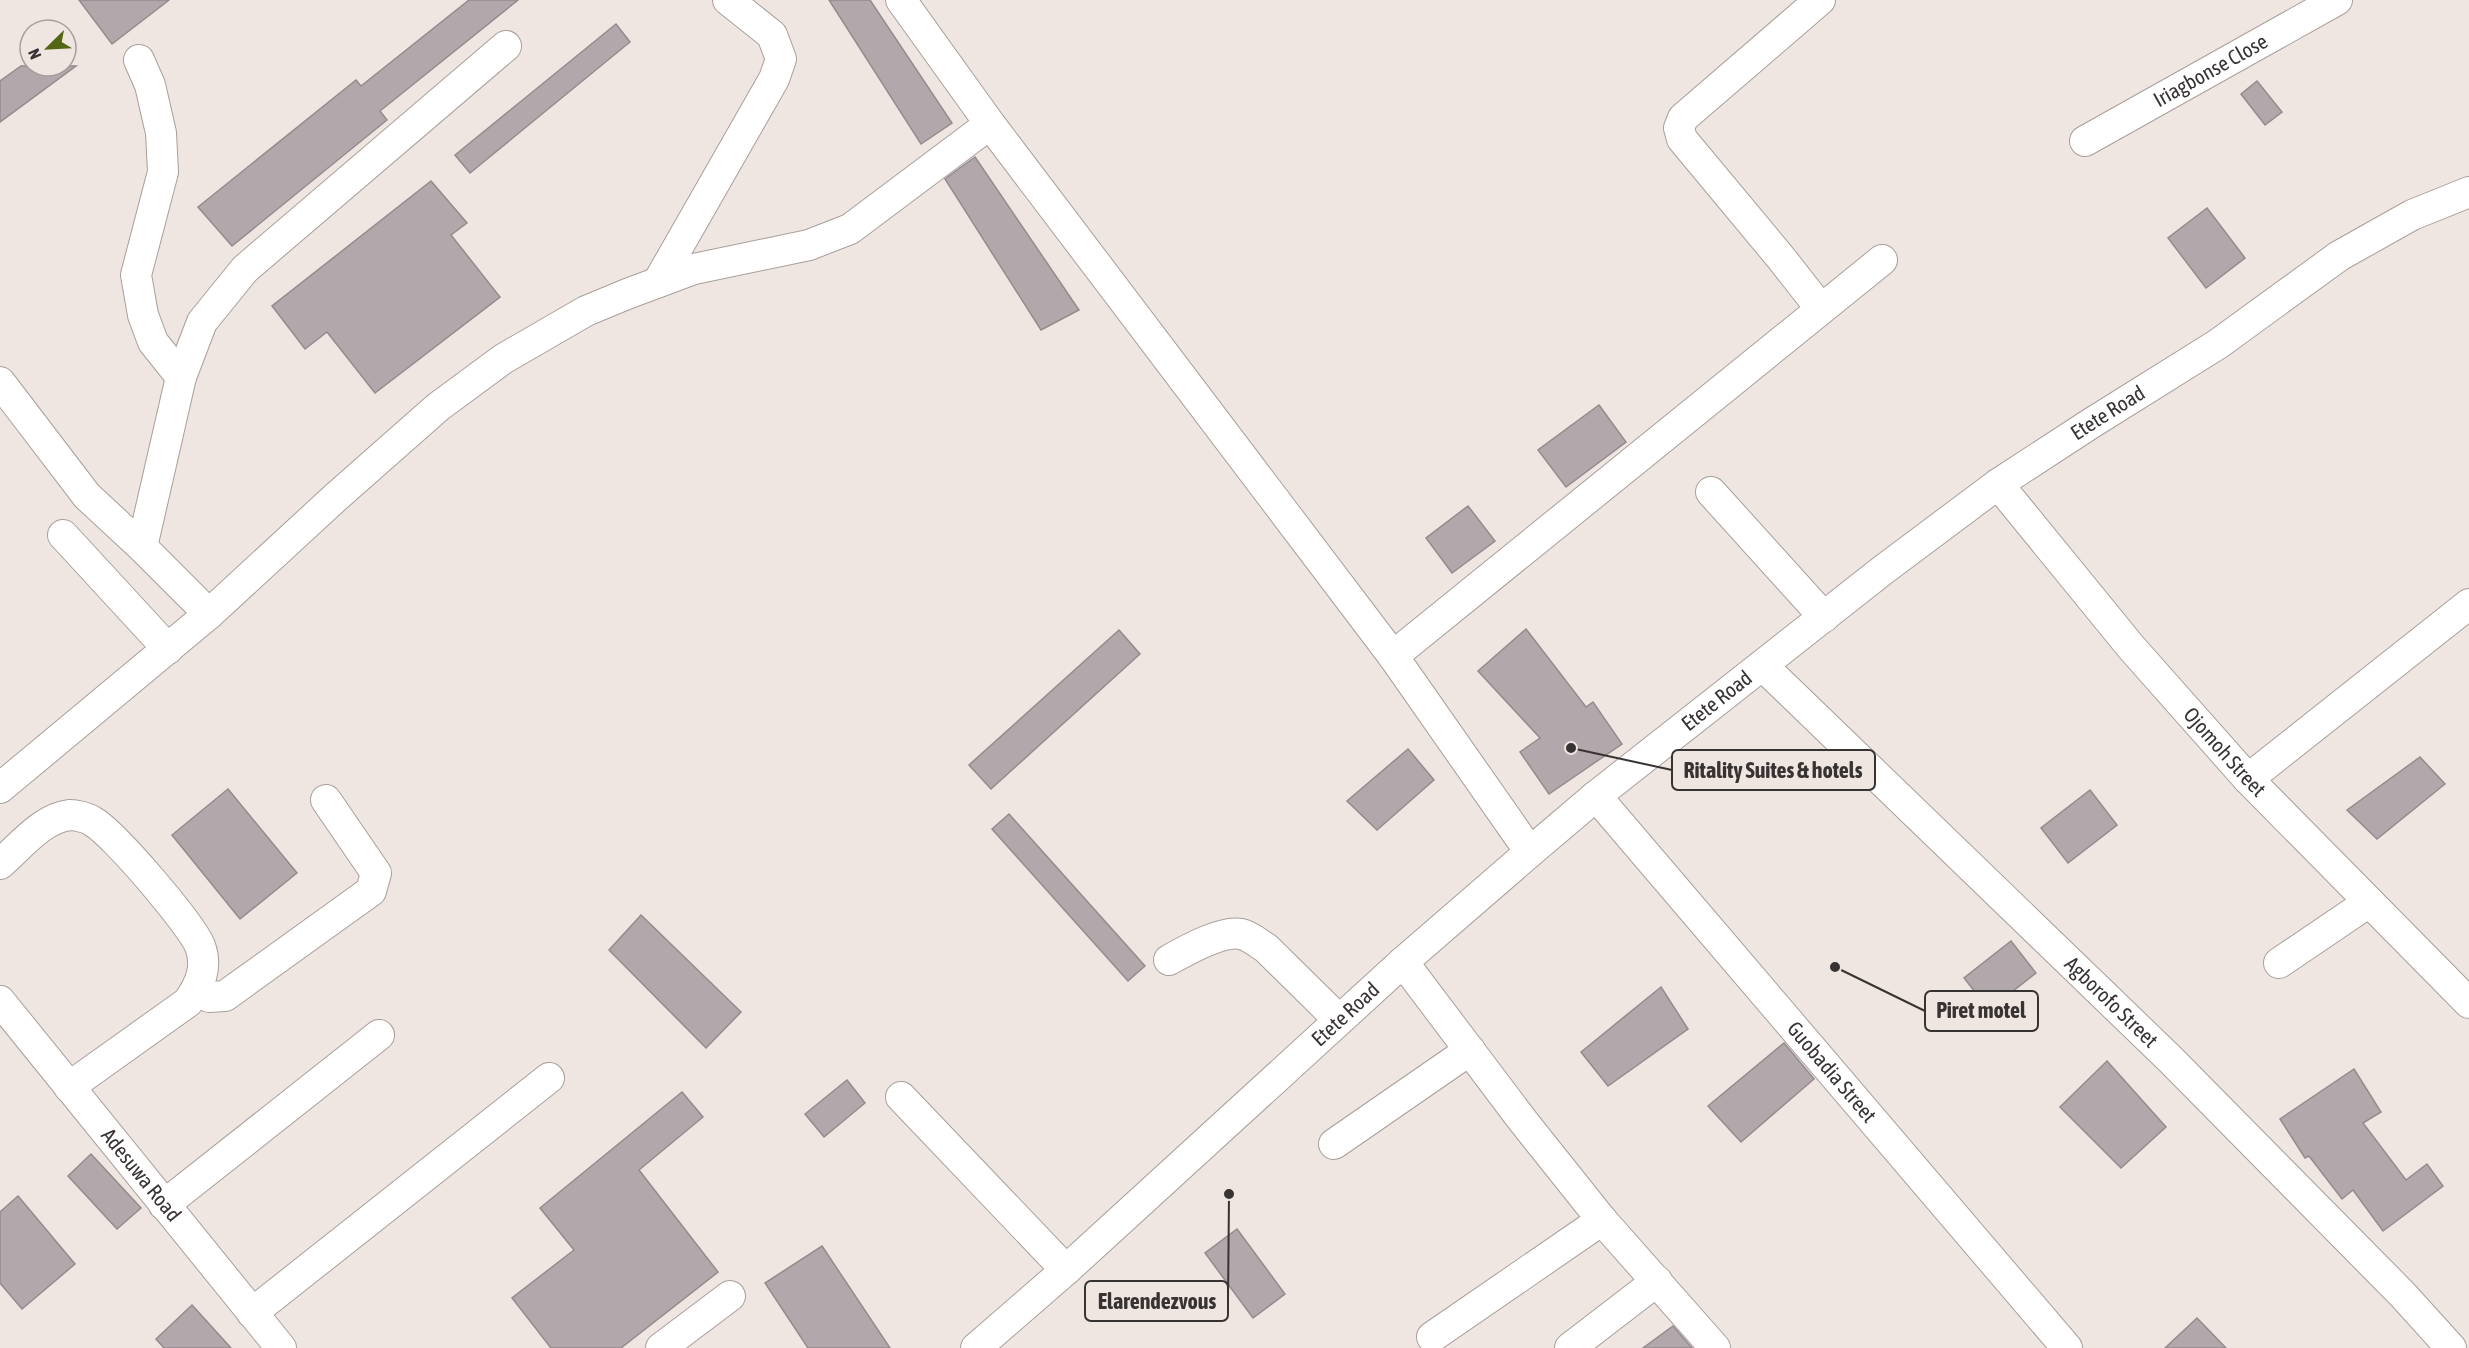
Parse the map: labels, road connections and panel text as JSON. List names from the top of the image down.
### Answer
{
  "streets": {
    "street": [
      "Iriagbonse Close",
      "Etete Road",
      "Ojomoh Street",
      "Agborofo Street",
      "Guobadia Street",
      "Adesuwa Road"
    ]
  },
  "crossings": [
    ["Etete Road", "Ojomoh Street"],
    ["Etete Road", "Agborofo Street"],
    ["Etete Road", "Guobadia Street"]
  ],
  "places": ["Ritality Suites & hotels", "Piret motel", "Elarendezvous"],
  "north": "bottom left"
}
